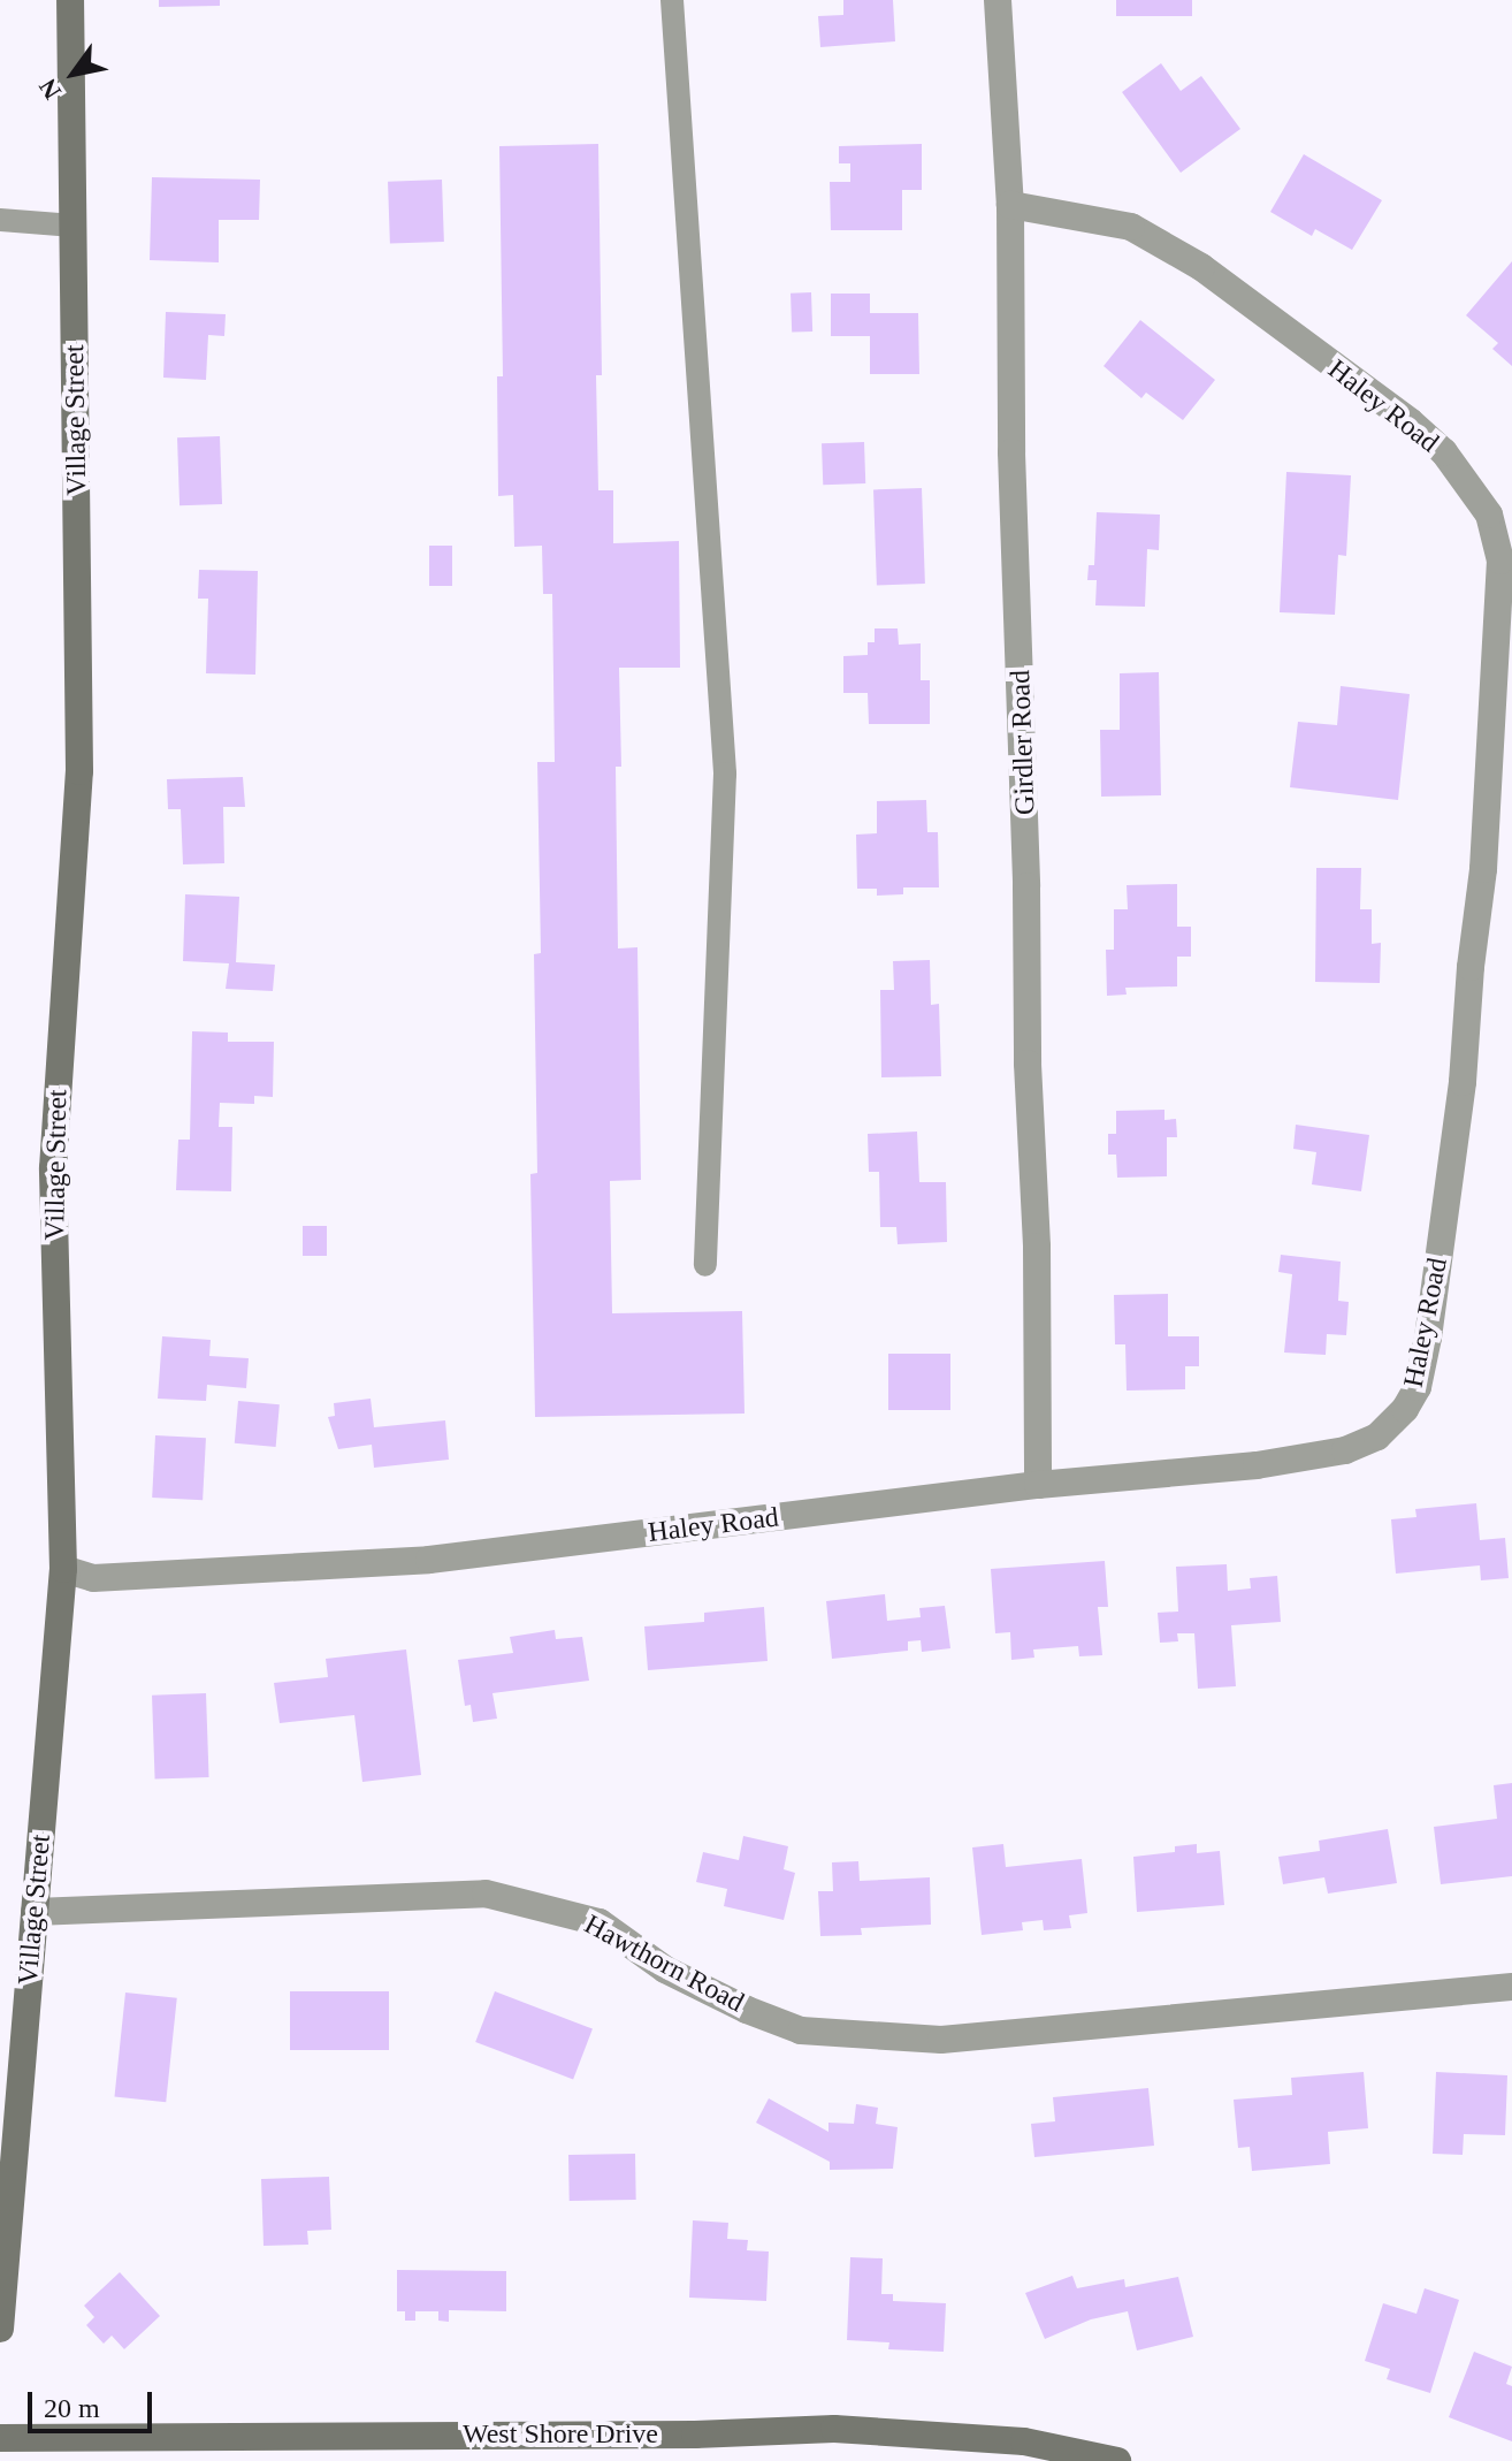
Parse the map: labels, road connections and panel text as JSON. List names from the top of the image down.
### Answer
{
  "streets": {
    "main road": ["Village Street", "West Shore Drive"],
    "street": ["Haley Road", "Girdler Road", "Hawthorn Road"]
  },
  "crossings": [
    ["Haley Road", "Village Street"],
    ["Haley Road", "Girdler Road"],
    ["Village Street", "Hawthorn Road"]
  ],
  "scale_bar": "20 m",
  "north": "bottom left"
}
